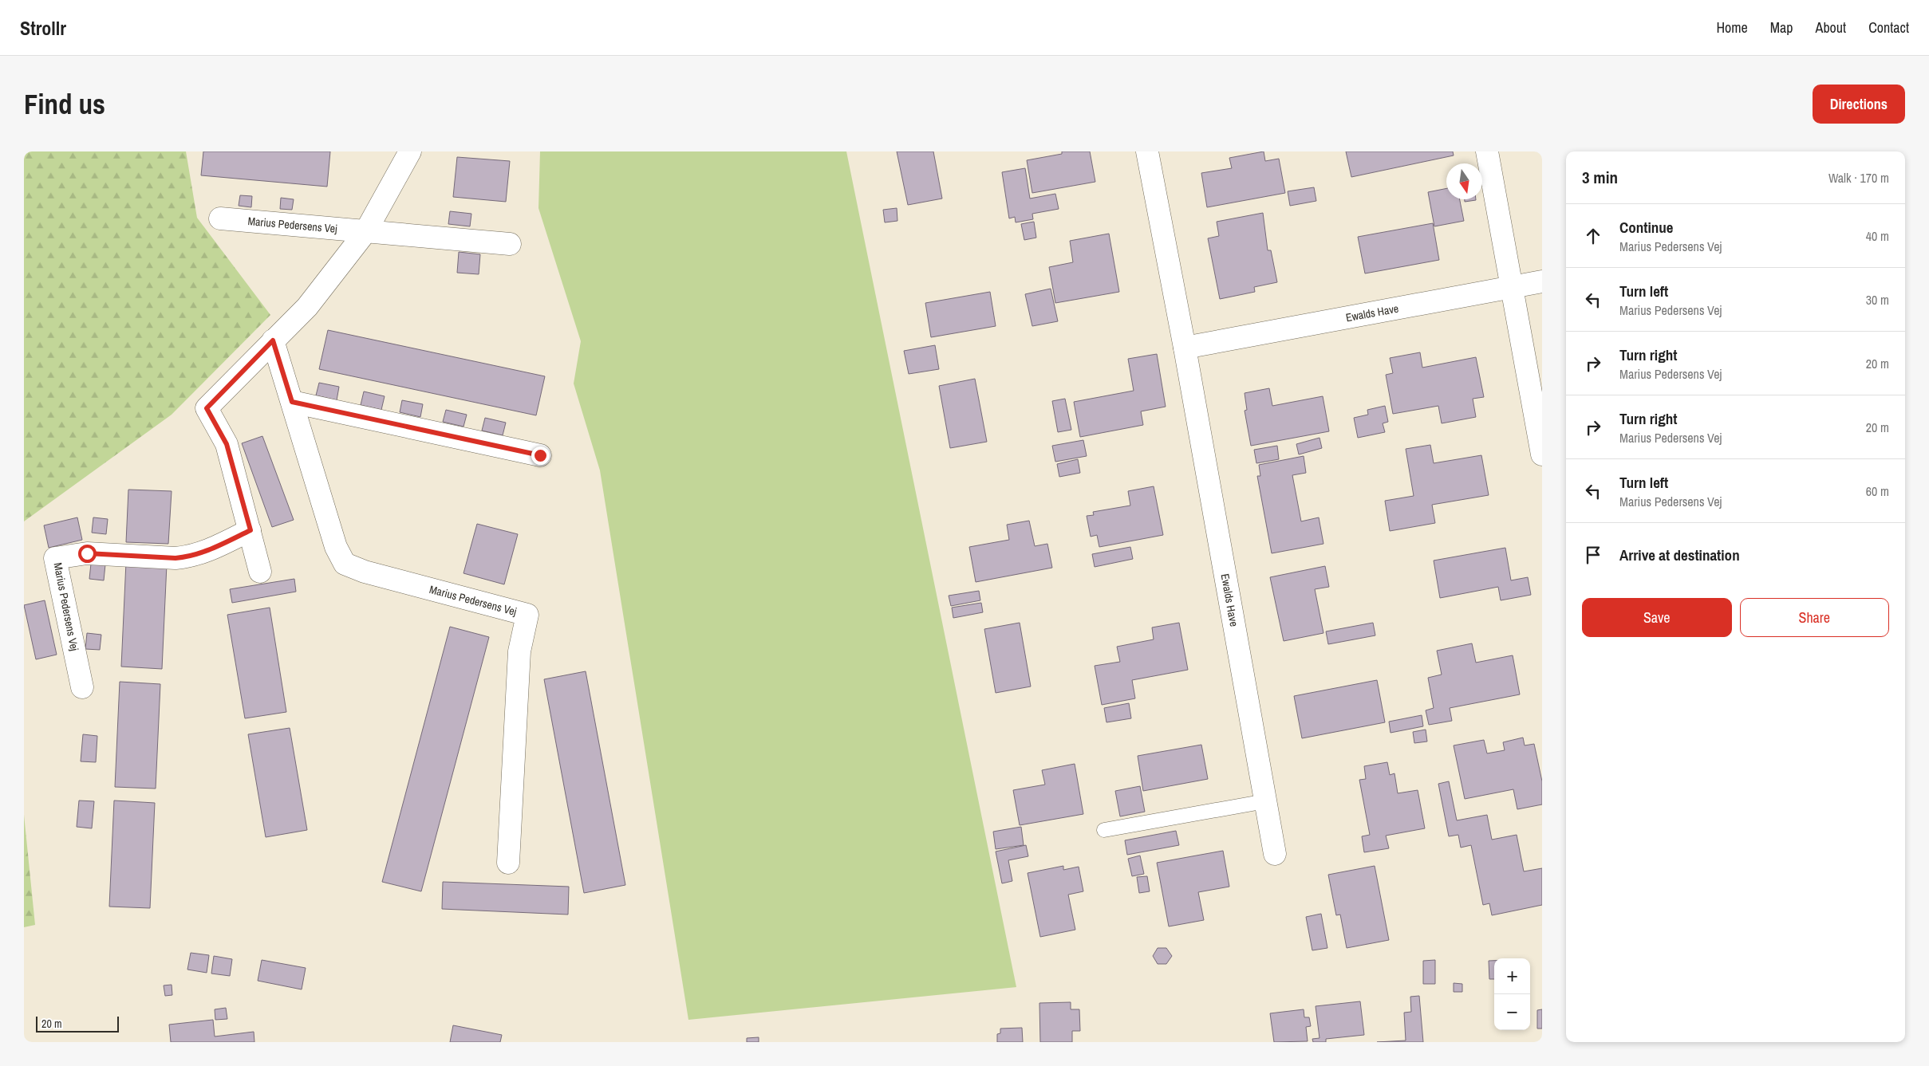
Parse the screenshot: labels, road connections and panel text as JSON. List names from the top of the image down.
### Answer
{
  "streets": {
    "street": ["Marius Pedersens Vej", "Ewalds Have"]
  },
  "scale_bar": "20 m",
  "north": "bottom",
  "page": {
    "header": "Strollr",
    "nav": [
      "Home",
      "Map",
      "About",
      "Contact"
    ],
    "buttons": [
      "Directions",
      ["Save", "Share"]
    ],
    "title": "Find us",
    "heading": ["3 min", "Walk · 170 m"],
    "list": [
      ["Continue", "Marius Pedersens Vej", "40 m"],
      ["Turn left", "Marius Pedersens Vej", "30 m"],
      ["Turn right", "Marius Pedersens Vej", "20 m"],
      ["Turn right", "Marius Pedersens Vej", "20 m"],
      ["Turn left", "Marius Pedersens Vej", "60 m"],
      "Arrive at destination"
    ],
    "map_buttons": ["+", "−"],
    "scale": "20 m"
  }
}
